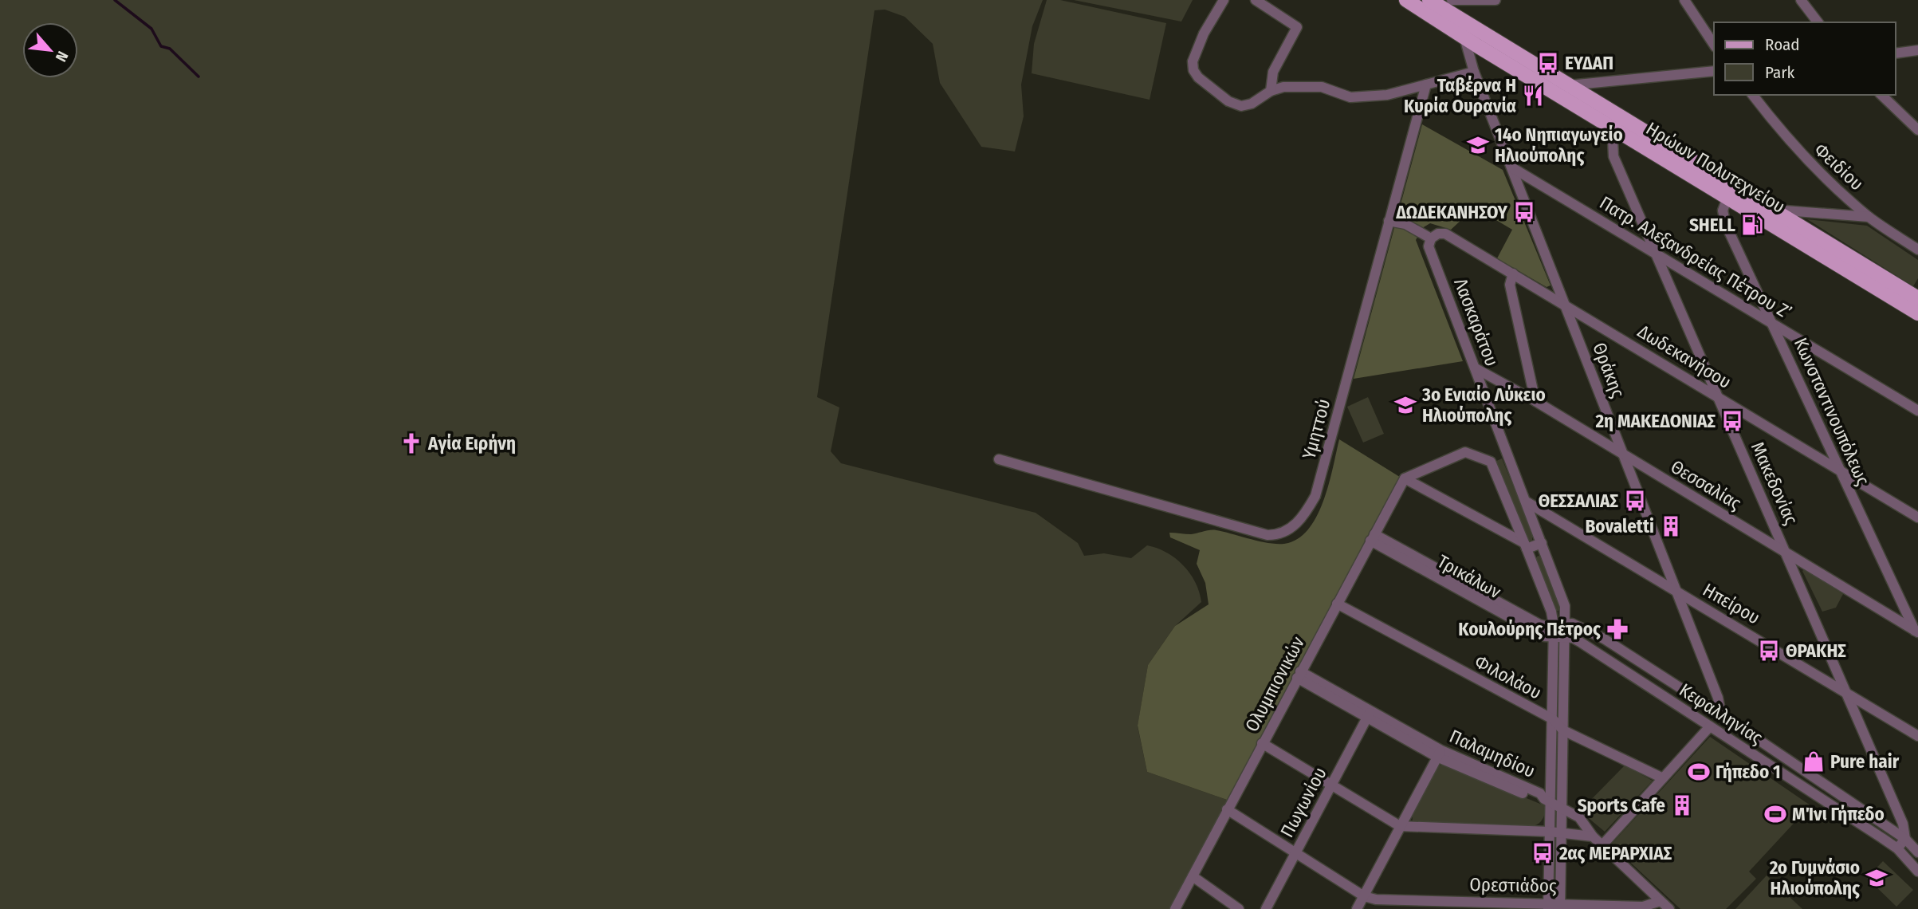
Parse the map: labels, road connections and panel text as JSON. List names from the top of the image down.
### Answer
{
  "streets": {
    "main road": ["Ηρώων Πολυτεχνείου"],
    "street": [
      "Φειδίου",
      "Πατρ. Αλεξανδρείας Πέτρου Ζ’",
      "Λασκαράτου",
      "Δωδεκανήσου",
      "Θράκης",
      "Κωνσταντινουπόλεως",
      "Υμηττού",
      "Μακεδονίας",
      "Θεσσαλίας",
      "Τρικάλων",
      "Ηπείρου",
      "Φιλολάου",
      "Ολυμπιονικών",
      "Κεφαλληνίας",
      "Παλαμηδίου",
      "Πωγωνίου",
      "Ορεστιάδος"
    ]
  },
  "crossings": [
    ["Φειδίου", "Ηρώων Πολυτεχνείου"],
    ["Ηρώων Πολυτεχνείου", "Θράκης"],
    ["Ηρώων Πολυτεχνείου", "Κωνσταντινουπόλεως"],
    ["Ηρώων Πολυτεχνείου", "Μακεδονίας"],
    ["Πατρ. Αλεξανδρείας Πέτρου Ζ’", "Θράκης"],
    ["Πατρ. Αλεξανδρείας Πέτρου Ζ’", "Κωνσταντινουπόλεως"],
    ["Πατρ. Αλεξανδρείας Πέτρου Ζ’", "Μακεδονίας"],
    ["Λασκαράτου", "Δωδεκανήσου"],
    ["Λασκαράτου", "Θεσσαλίας"],
    ["Λασκαράτου", "Ηπείρου"],
    ["Λασκαράτου", "Φιλολάου"],
    ["Λασκαράτου", "Κεφαλληνίας"],
    ["Λασκαράτου", "Παλαμηδίου"],
    ["Δωδεκανήσου", "Θράκης"],
    ["Δωδεκανήσου", "Κωνσταντινουπόλεως"],
    ["Δωδεκανήσου", "Μακεδονίας"],
    ["Θράκης", "Θεσσαλίας"],
    ["Θράκης", "Ηπείρου"],
    ["Θράκης", "Κεφαλληνίας"],
    ["Κωνσταντινουπόλεως", "Θεσσαλίας"],
    ["Μακεδονίας", "Θεσσαλίας"],
    ["Μακεδονίας", "Ηπείρου"],
    ["Μακεδονίας", "Κεφαλληνίας"],
    ["Τρικάλων", "Ολυμπιονικών"],
    ["Τρικάλων", "Κεφαλληνίας"],
    ["Φιλολάου", "Ολυμπιονικών"],
    ["Ολυμπιονικών", "Παλαμηδίου"],
    ["Παλαμηδίου", "Πωγωνίου"],
    ["Παλαμηδίου", "Ορεστιάδος"]
  ],
  "places": {
    "bus stop": [
      "ΕΥΔΑΠ",
      "ΔΩΔΕΚΑΝΗΣΟΥ",
      "2η ΜΑΚΕΔΟΝΙΑΣ",
      "ΘΕΣΣΑΛΙΑΣ",
      "ΘΡΑΚΗΣ",
      "2ας ΜΕΡΑΡΧΙΑΣ"
    ],
    "restaurant": ["Ταβέρνα Η Κυρία Ουρανία"],
    "school or university": ["14ο Νηπιαγωγείο Ηλιούπολης", "3ο Ενιαίο Λύκειο Ηλιούπολης", "2ο Γυμνάσιο Ηλιούπολης"],
    "fuel station": ["SHELL"],
    "church": ["Αγία Ειρήνη"],
    "building": ["Bovaletti", "Sports Cafe"],
    "pharmacy": ["Κουλούρης Πέτρος"],
    "shop": ["Pure hair"],
    "sports": ["Γήπεδο 1", "ΜΊνι Γήπεδο"]
  },
  "legend": ["Road", "Park"],
  "north": "bottom right"
}
